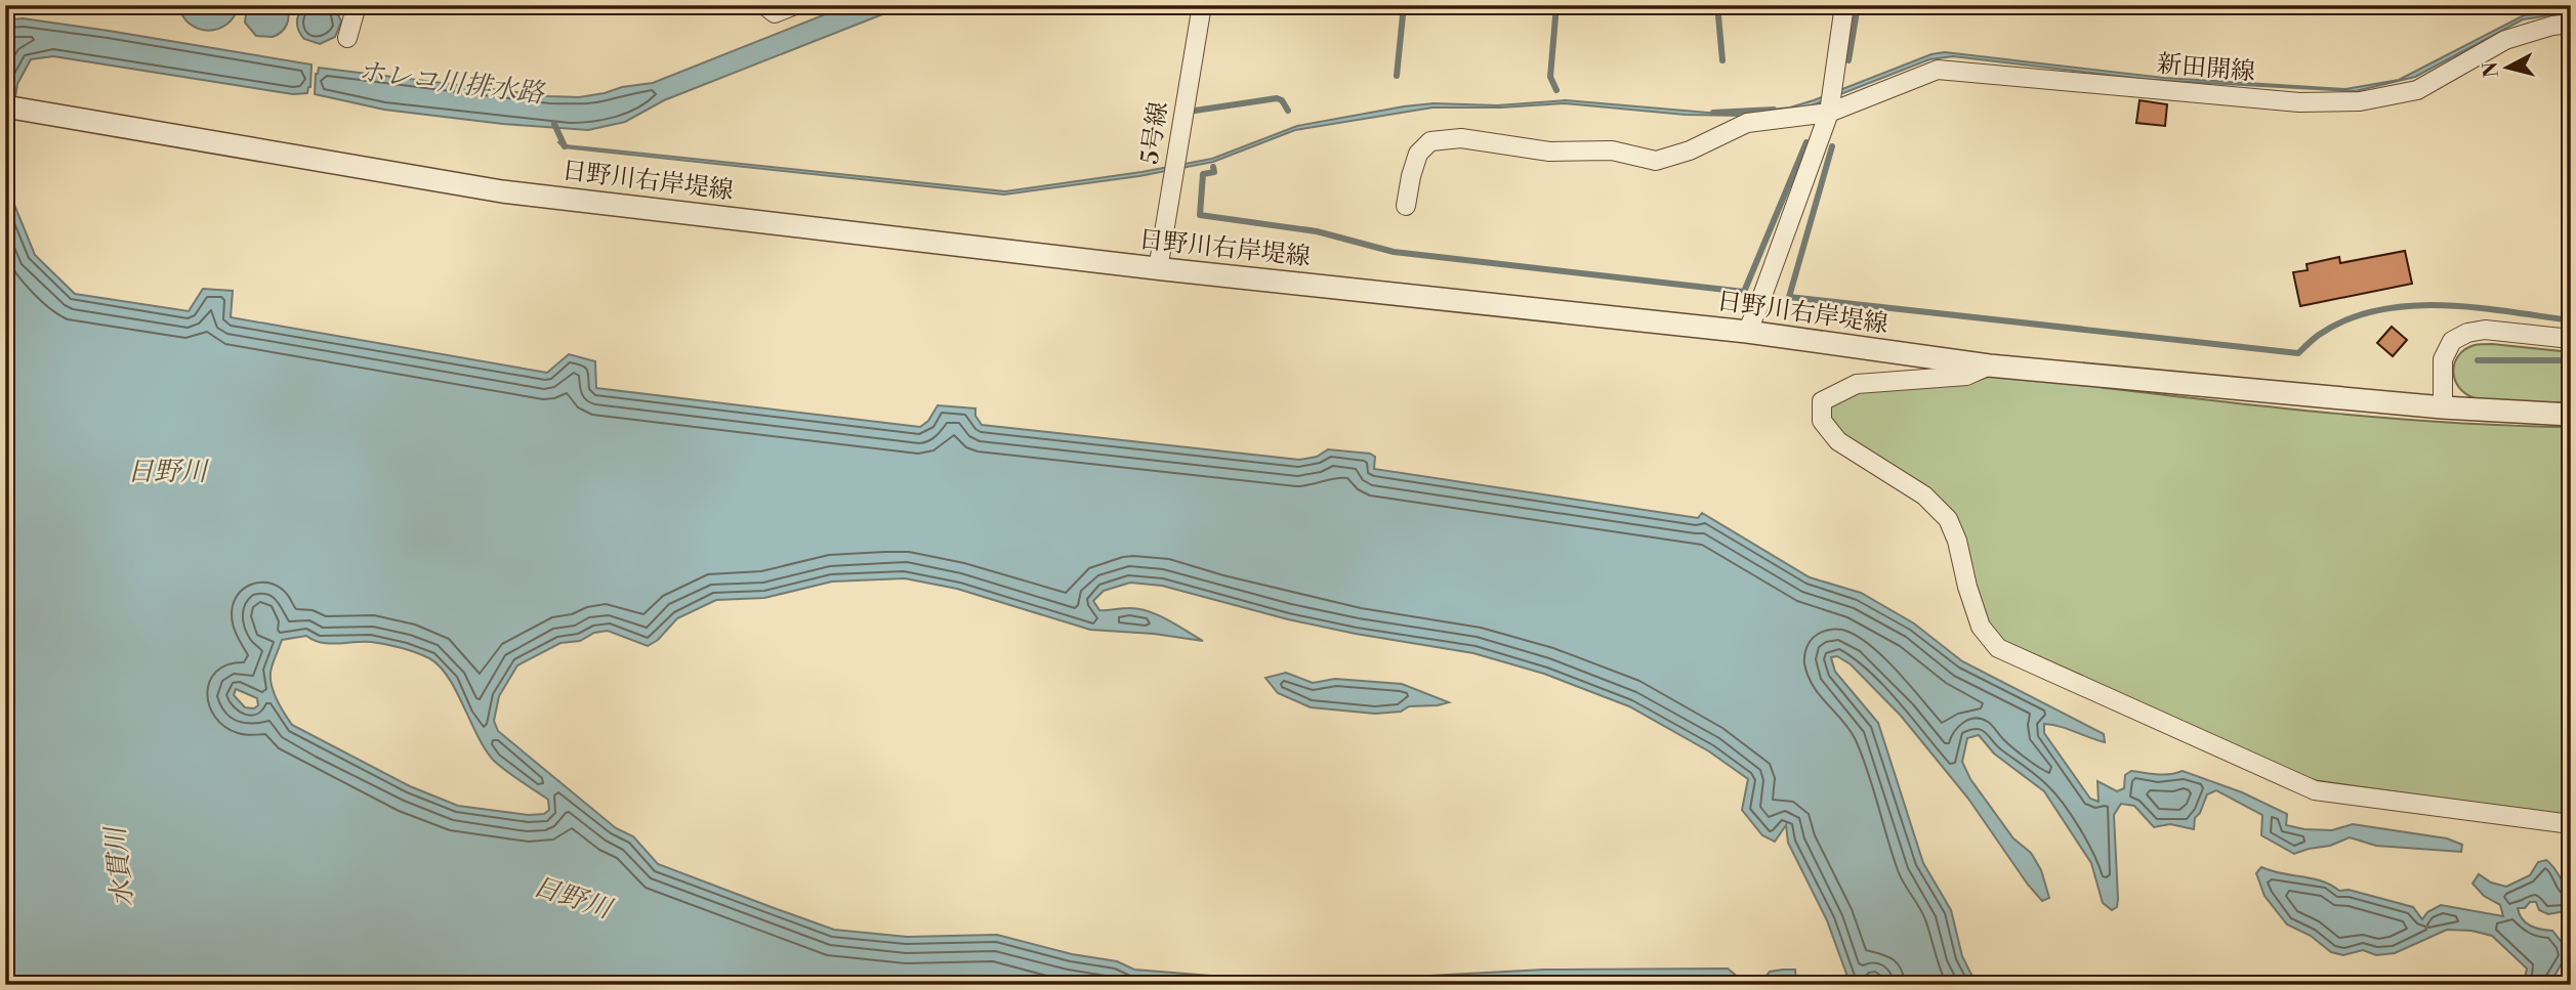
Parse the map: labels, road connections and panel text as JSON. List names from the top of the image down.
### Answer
{
  "streets": {
    "street": ["新田開線", "5号線", "日野川右岸堤線"]
  },
  "crossings": [
    ["5号線", "日野川右岸堤線"]
  ],
  "water": ["ホレコ川排水路", "日野川", "水貫川"],
  "north": "left"
}
